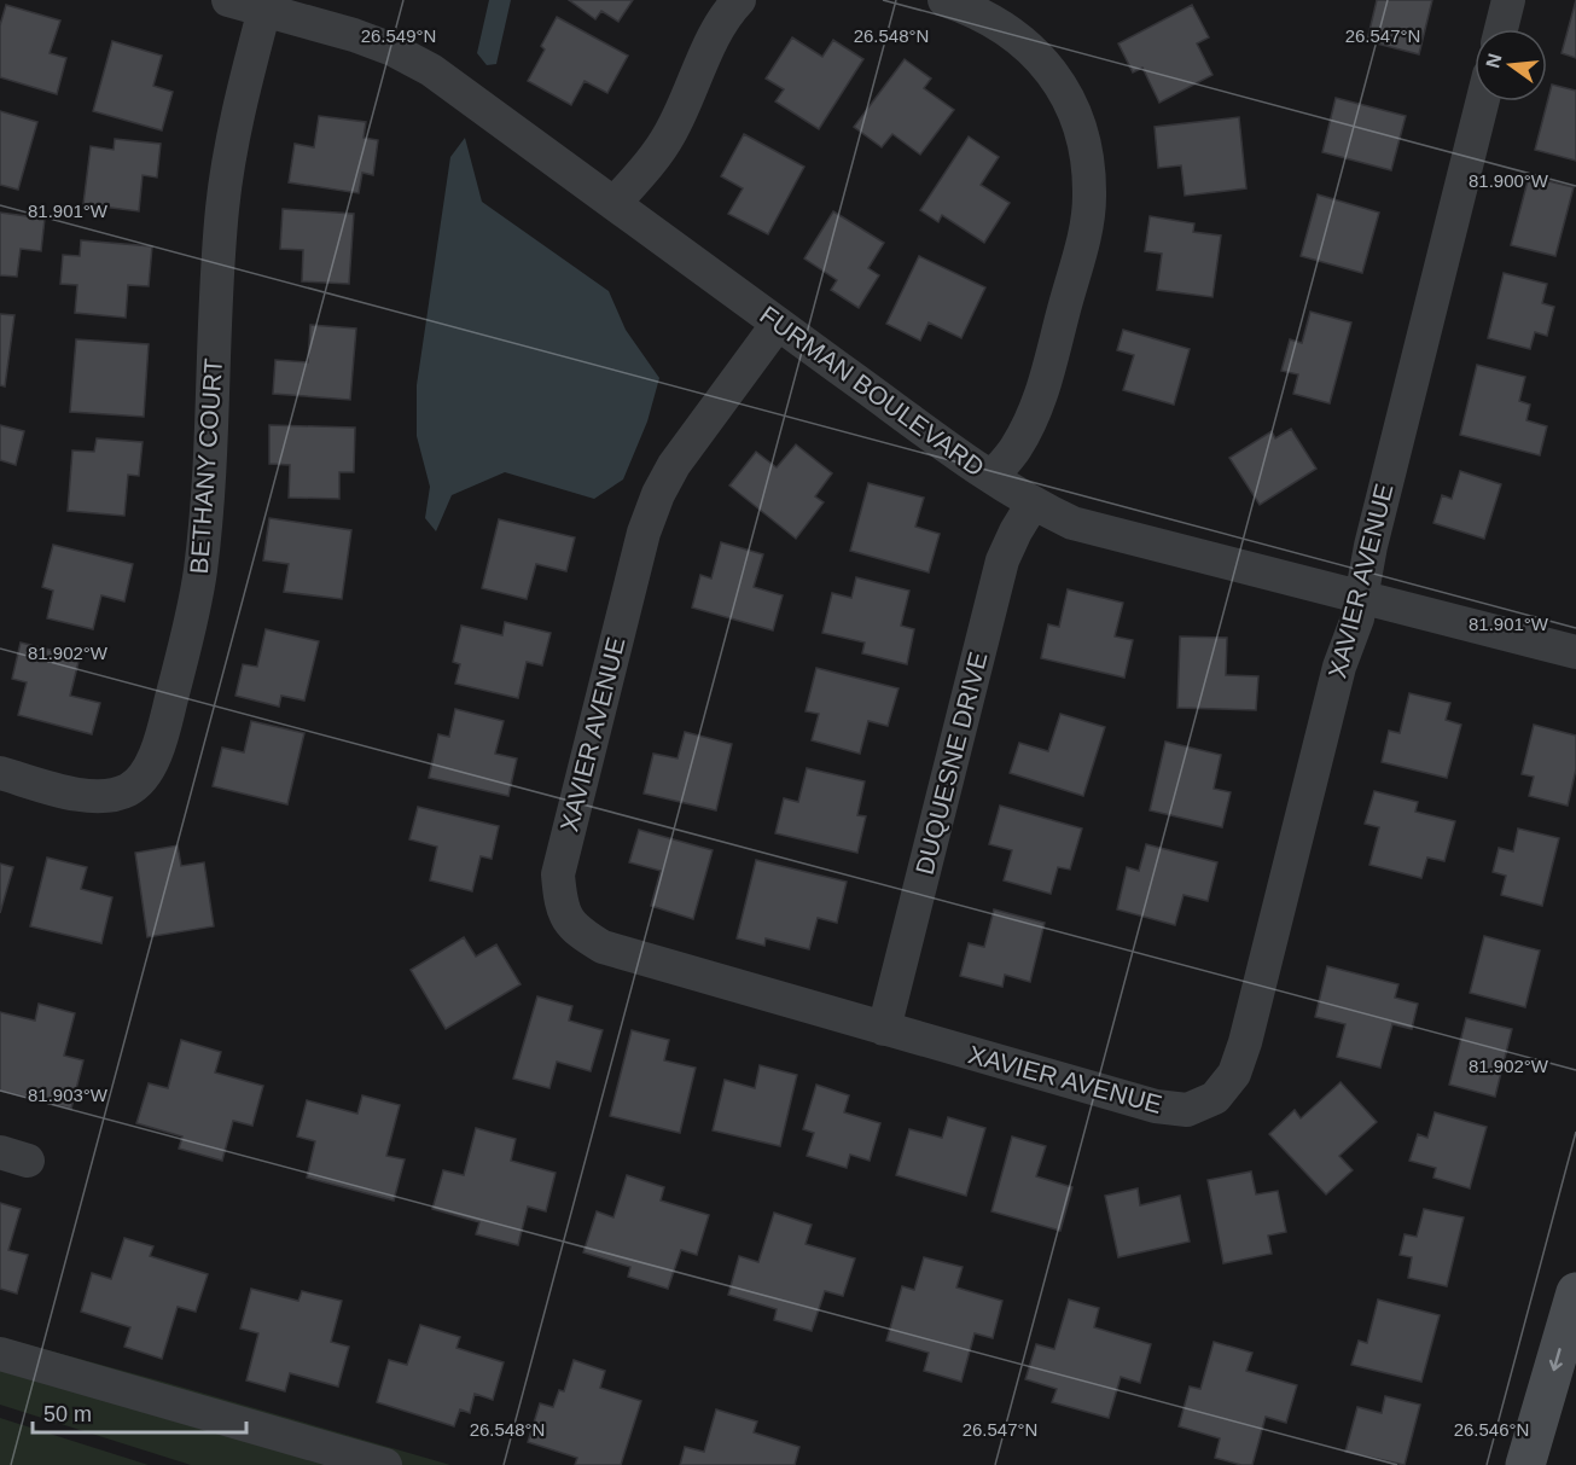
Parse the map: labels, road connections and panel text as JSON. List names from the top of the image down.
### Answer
{
  "streets": {
    "street": [
      "FURMAN BOULEVARD",
      "BETHANY COURT",
      "XAVIER AVENUE",
      "DUQUESNE DRIVE"
    ]
  },
  "crossings": [
    ["FURMAN BOULEVARD", "BETHANY COURT"],
    ["FURMAN BOULEVARD", "XAVIER AVENUE"],
    ["FURMAN BOULEVARD", "DUQUESNE DRIVE"],
    ["XAVIER AVENUE", "DUQUESNE DRIVE"]
  ],
  "scale_bar": "50 m",
  "north": "left",
  "coordinates": [
    "26.549°N",
    "26.548°N",
    "26.547°N",
    "81.900°W",
    "81.901°W",
    "81.902°W",
    "81.903°W",
    "26.546°N"
  ]
}
